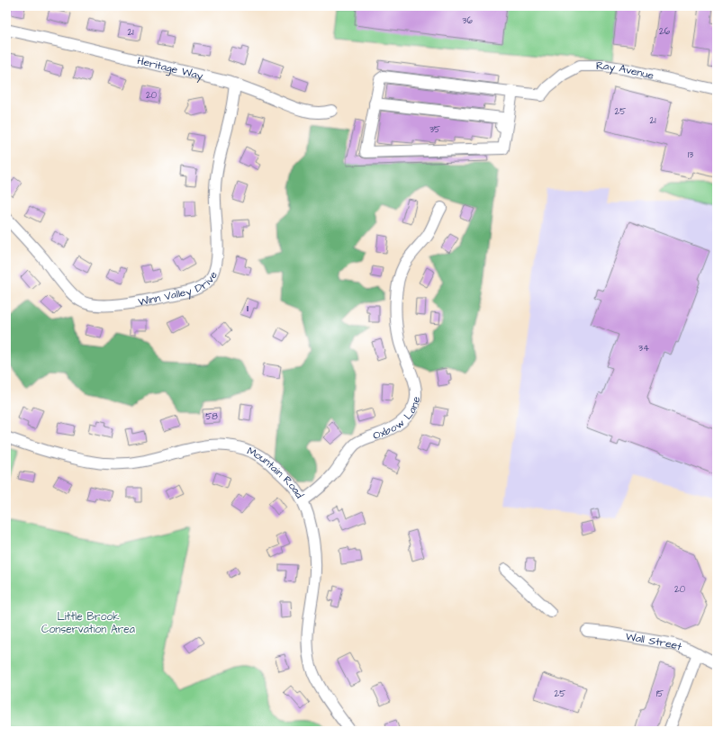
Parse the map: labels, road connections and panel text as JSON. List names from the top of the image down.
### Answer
{
  "streets": {
    "street": [
      "Heritage Way",
      "Ray Avenue",
      "Winn Valley Drive",
      "Oxbow Lane",
      "Mountain Road",
      "Wall Street"
    ]
  },
  "crossings": [
    ["Heritage Way", "Winn Valley Drive"],
    ["Oxbow Lane", "Mountain Road"]
  ],
  "parks": ["Little Brook Conservation Area"],
  "house_numbers": [
    "36",
    "26",
    "21",
    "20",
    "25",
    "21",
    "35",
    "13",
    "11",
    "34",
    "58",
    "20",
    "25",
    "15"
  ]
}
